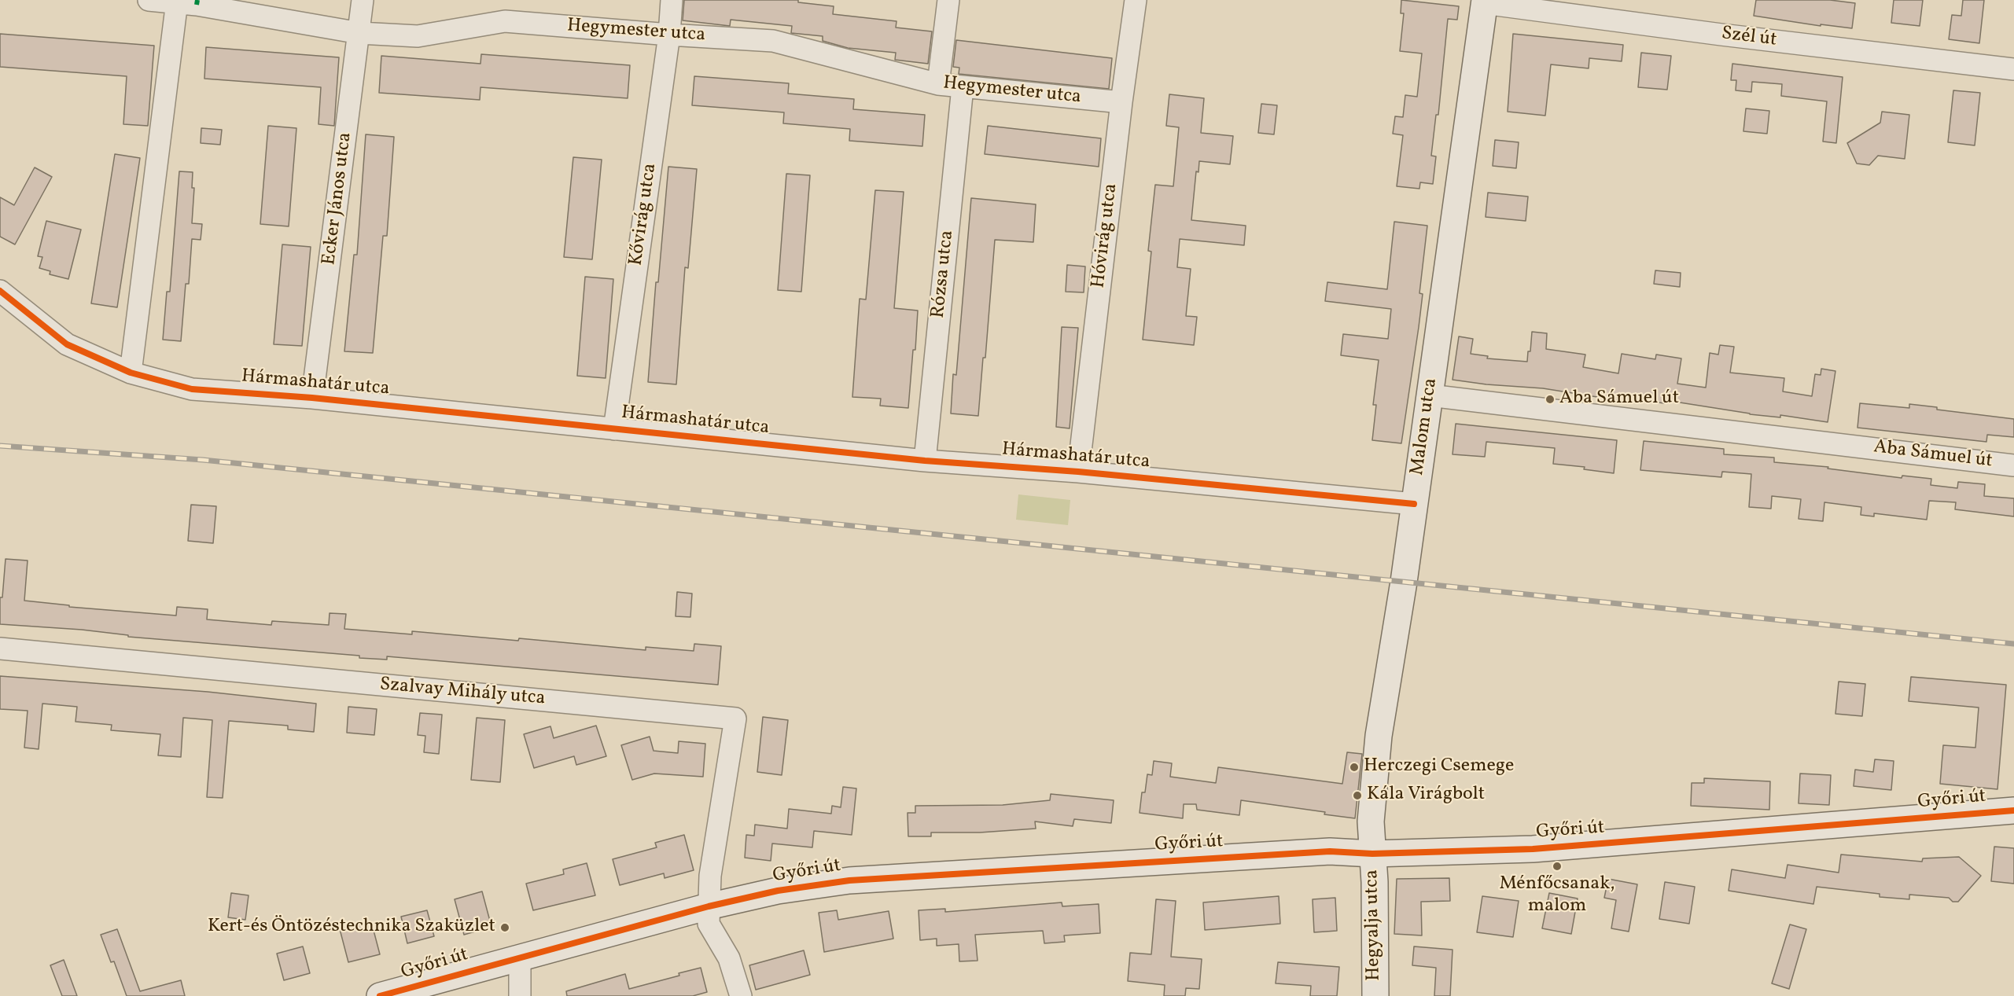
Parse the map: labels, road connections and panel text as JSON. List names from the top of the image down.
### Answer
{
  "streets": {
    "street": [
      "Hegymester utca",
      "Szél út",
      "Ecker János utca",
      "Kővirág utca",
      "Hóvirág utca",
      "Rózsa utca",
      "Hármashatár utca",
      "Malom utca",
      "Aba Sámuel út",
      "Szalvay Mihály utca",
      "Győri út",
      "Hegyalja utca"
    ]
  },
  "crossings": [
    ["Hegymester utca", "Ecker János utca"],
    ["Hegymester utca", "Kővirág utca"],
    ["Hegymester utca", "Hóvirág utca"],
    ["Hegymester utca", "Rózsa utca"],
    ["Szél út", "Malom utca"],
    ["Ecker János utca", "Hármashatár utca"],
    ["Kővirág utca", "Hármashatár utca"],
    ["Hóvirág utca", "Hármashatár utca"],
    ["Rózsa utca", "Hármashatár utca"],
    ["Hármashatár utca", "Malom utca"],
    ["Malom utca", "Aba Sámuel út"],
    ["Malom utca", "Győri út"],
    ["Malom utca", "Hegyalja utca"],
    ["Szalvay Mihály utca", "Győri út"],
    ["Győri út", "Hegyalja utca"]
  ],
  "places": [
    "Aba Sámuel út",
    "Herczegi Csemege",
    "Kála Virágbolt",
    "Ménfőcsanak, malom",
    "Kert-és Öntözéstechnika Szaküzlet"
  ]
}
